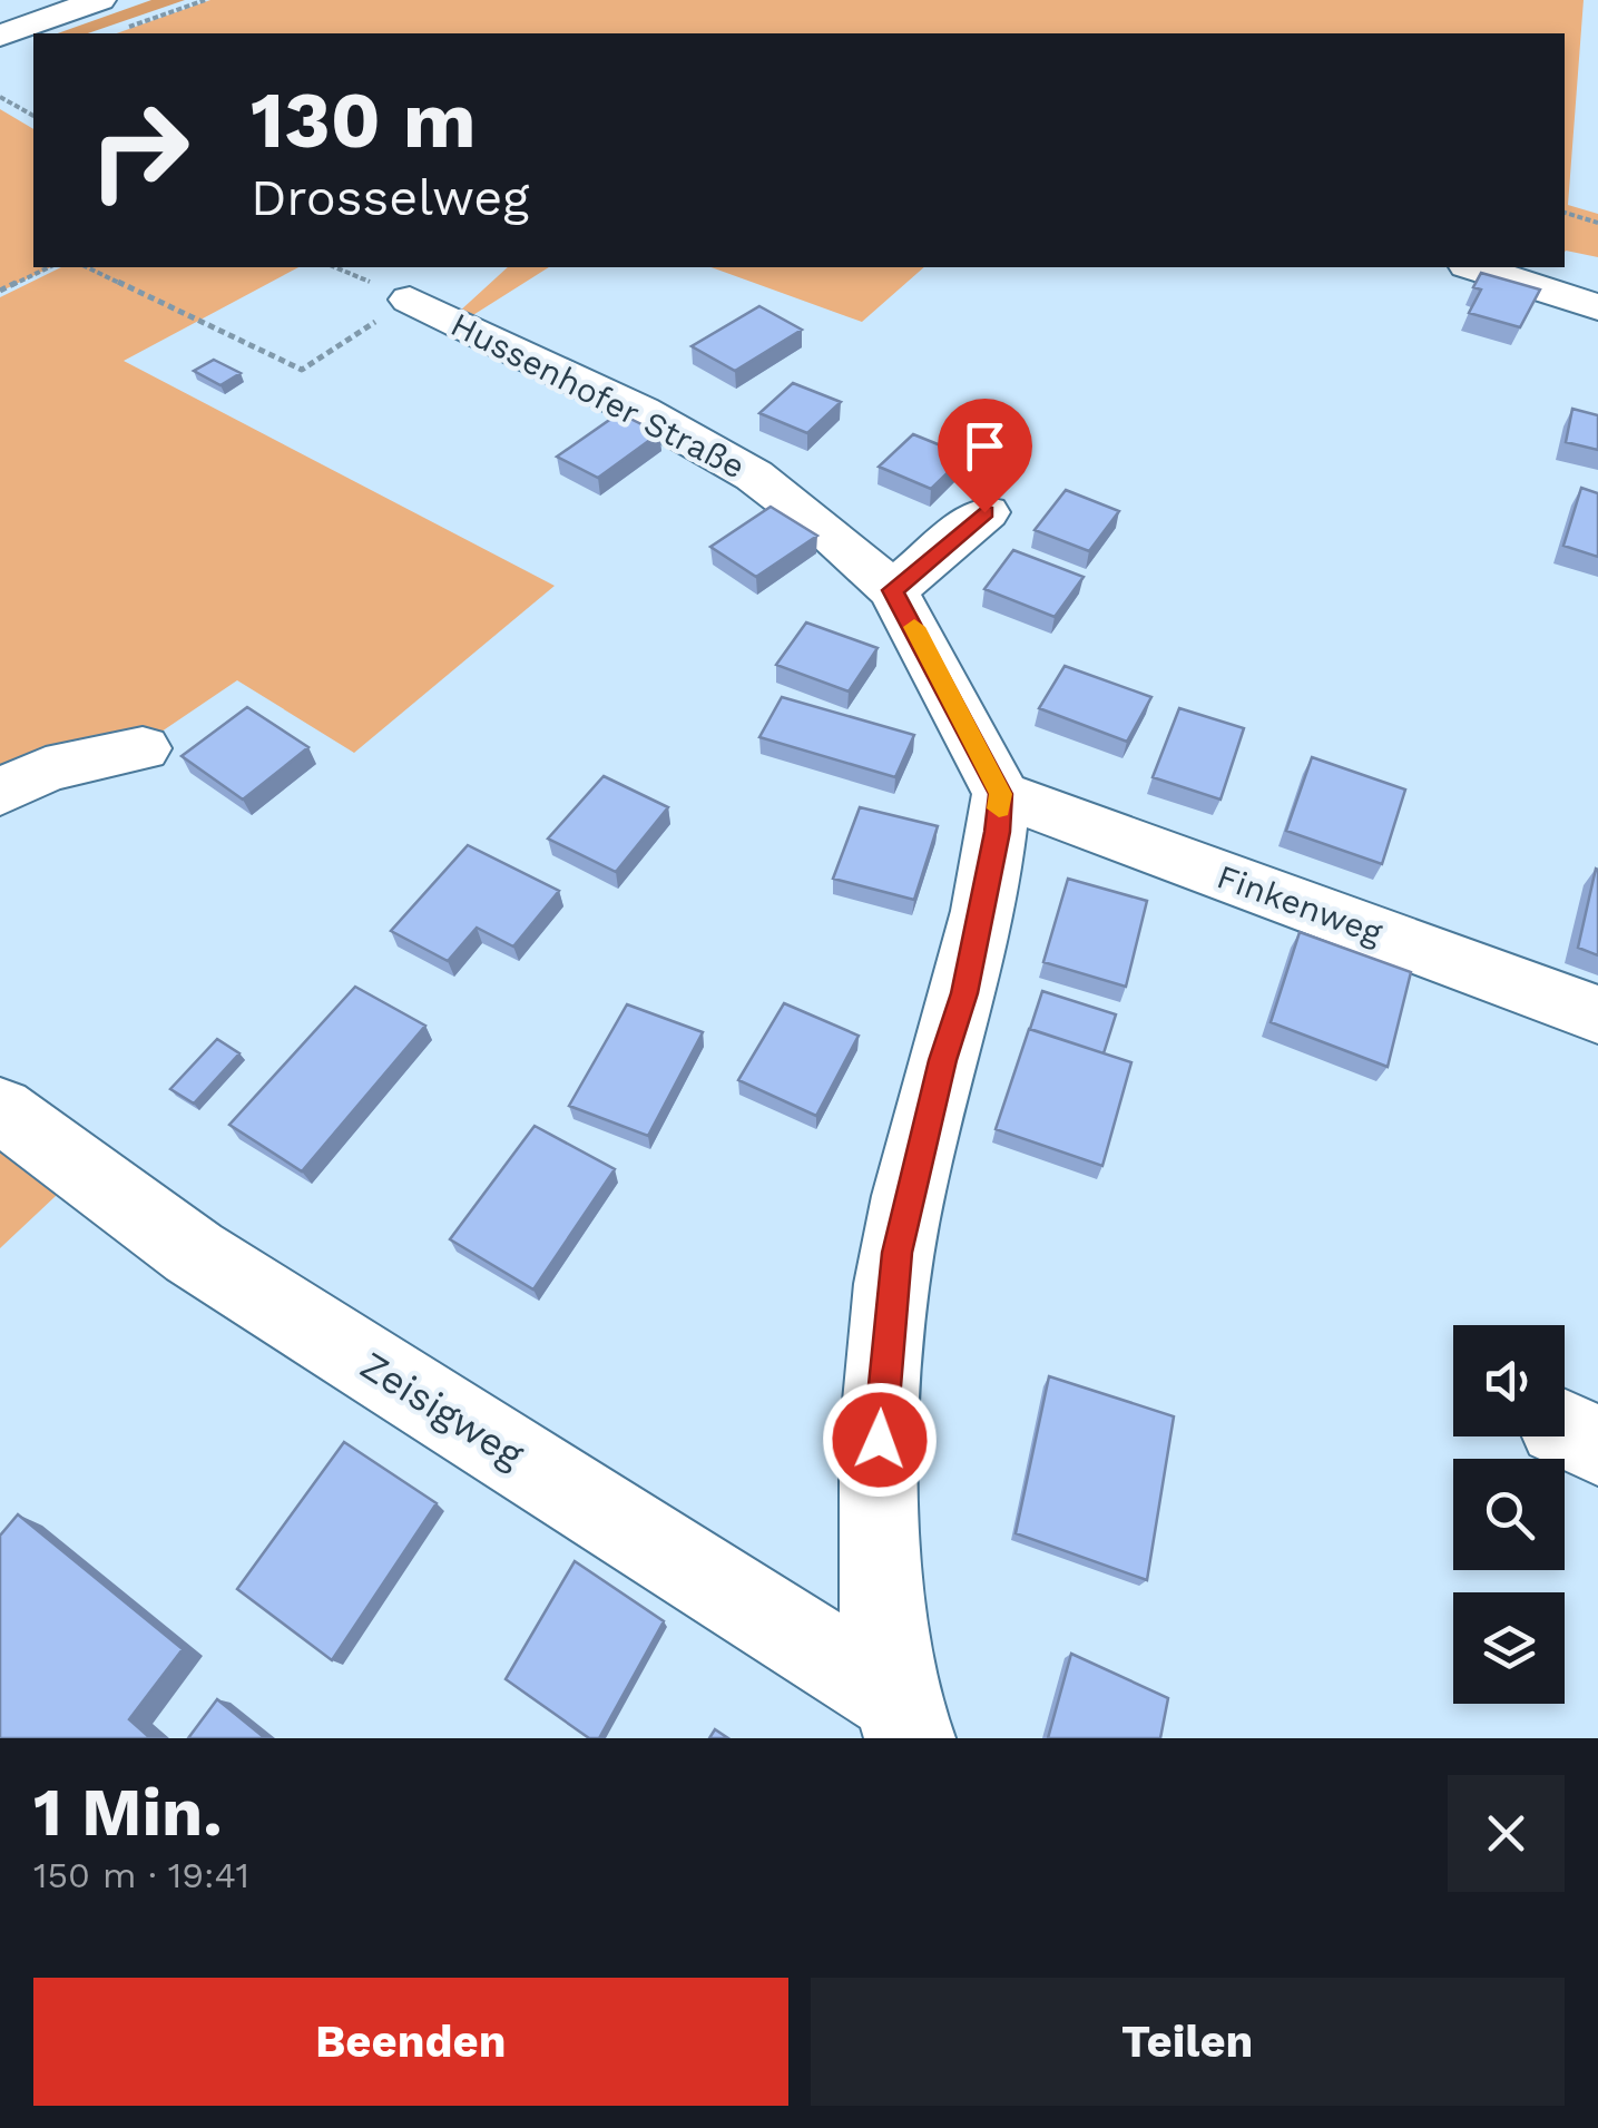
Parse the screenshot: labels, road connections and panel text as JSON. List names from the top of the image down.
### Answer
{
  "streets": {
    "street": ["Hussenhofer Straße", "Finkenweg", "Zeisigweg"]
  },
  "crossings": [
    ["Hussenhofer Straße", "Finkenweg"]
  ],
  "page": {
    "turn": ["130 m", "Drosselweg"],
    "heading": ["1 Min.", "150 m · 19:41"],
    "buttons": ["Beenden", "Teilen"]
  }
}
